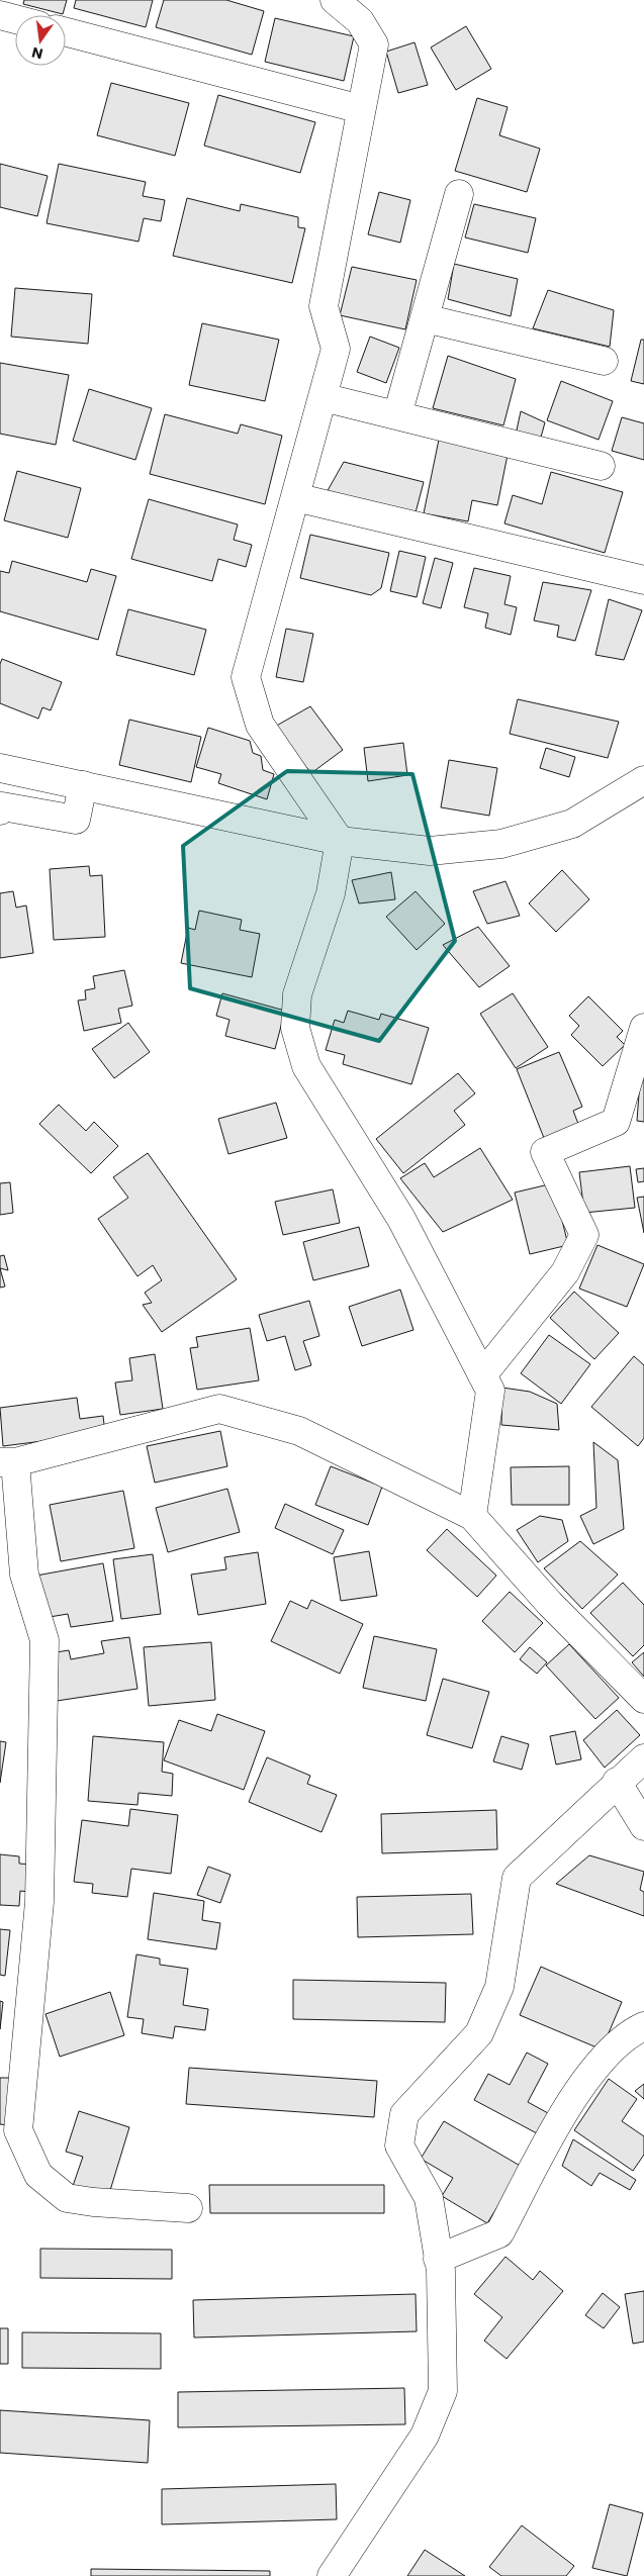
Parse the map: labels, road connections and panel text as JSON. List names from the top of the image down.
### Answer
{
  "north": "bottom"
}
